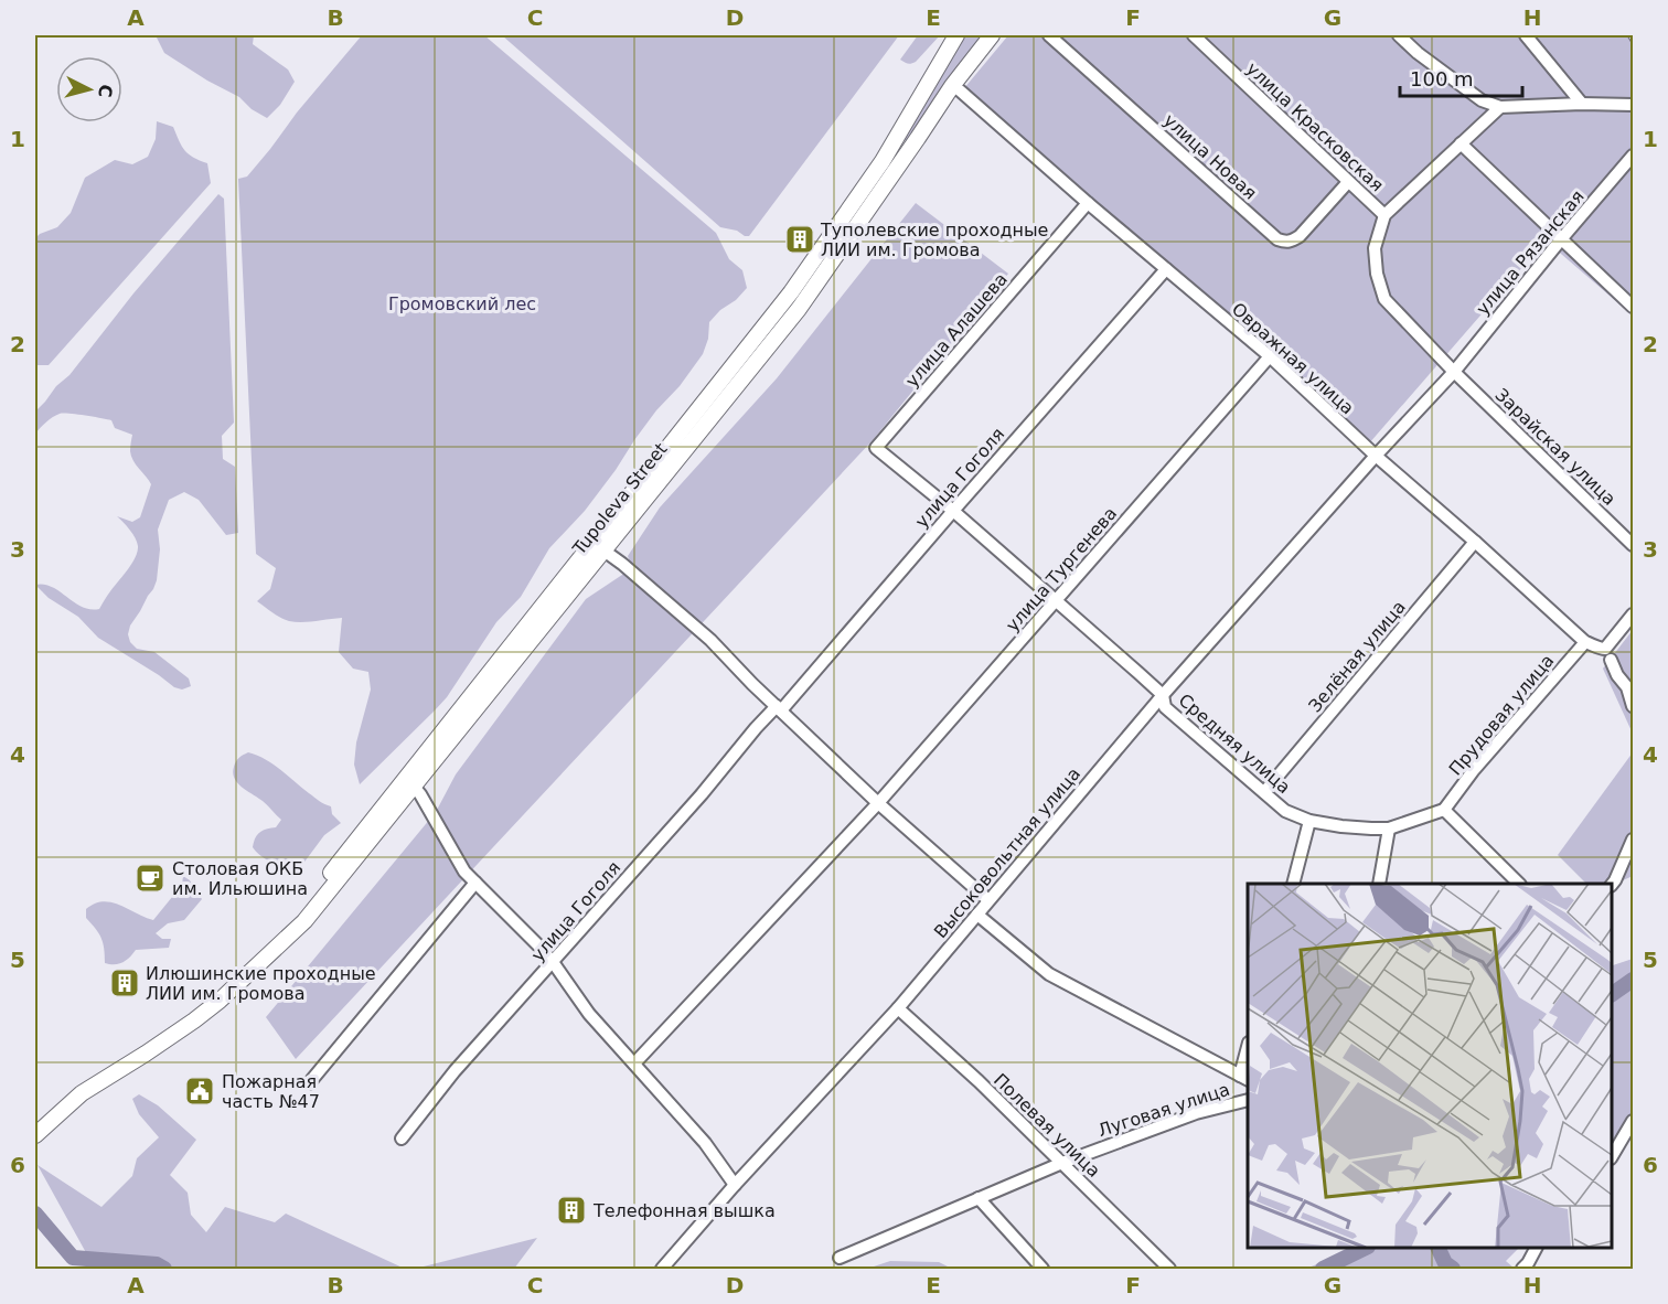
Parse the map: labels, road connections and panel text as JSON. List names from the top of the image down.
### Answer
{
  "streets": {
    "main road": ["Tupoleva Street"],
    "street": [
      "улица Красковская",
      "улица Новая",
      "улица Рязанская",
      "улица Алашева",
      "Овражная улица",
      "Зарайская улица",
      "улица Гоголя",
      "улица Тургенева",
      "Зелёная улица",
      "Прудовая улица",
      "Средняя улица",
      "Высоковольтная улица",
      "Луговая улица",
      "Полевая улица"
    ]
  },
  "crossings": [
    ["улица Красковская", "улица Новая"],
    ["улица Красковская", "Зарайская улица"],
    ["улица Рязанская", "Овражная улица"],
    ["улица Рязанская", "Зарайская улица"],
    ["улица Рязанская", "Высоковольтная улица"],
    ["улица Алашева", "Овражная улица"],
    ["улица Алашева", "Средняя улица"],
    ["Овражная улица", "улица Гоголя"],
    ["Овражная улица", "Tupoleva Street"],
    ["Овражная улица", "улица Тургенева"],
    ["Овражная улица", "Зелёная улица"],
    ["Овражная улица", "Прудовая улица"],
    ["Овражная улица", "Высоковольтная улица"],
    ["улица Гоголя", "Средняя улица"],
    ["улица Тургенева", "Средняя улица"],
    ["Зелёная улица", "Средняя улица"],
    ["Прудовая улица", "Средняя улица"],
    ["Средняя улица", "Высоковольтная улица"],
    ["Высоковольтная улица", "Полевая улица"],
    ["Луговая улица", "Полевая улица"]
  ],
  "parks": ["Громовский лес"],
  "places": {
    "building": ["Туполевские проходные ЛИИ им. Громова", "Илюшинские проходные ЛИИ им. Громова", "Телефонная вышка"],
    "cafe": ["Столовая ОКБ им. Ильюшина"],
    "public building": ["Пожарная часть №47"]
  },
  "scale_bar": "100 m",
  "north": "right",
  "grid": {
    "columns": [
      "A",
      "B",
      "C",
      "D",
      "E",
      "F",
      "G",
      "H"
    ],
    "rows": [
      "1",
      "2",
      "3",
      "4",
      "5",
      "6"
    ]
  }
}
